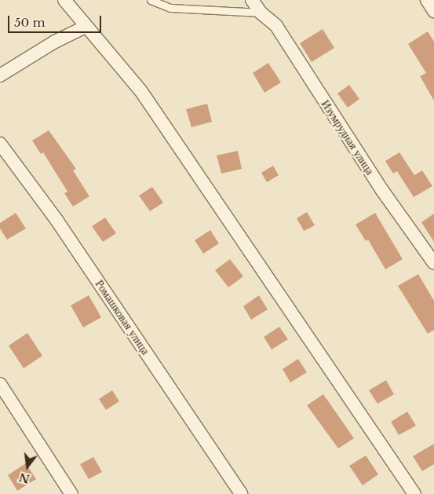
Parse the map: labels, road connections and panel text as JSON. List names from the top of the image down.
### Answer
{
  "streets": {
    "street": ["Изумрудная улица", "Ромашковая улица"]
  },
  "scale_bar": "50 m",
  "north": "bottom"
}
